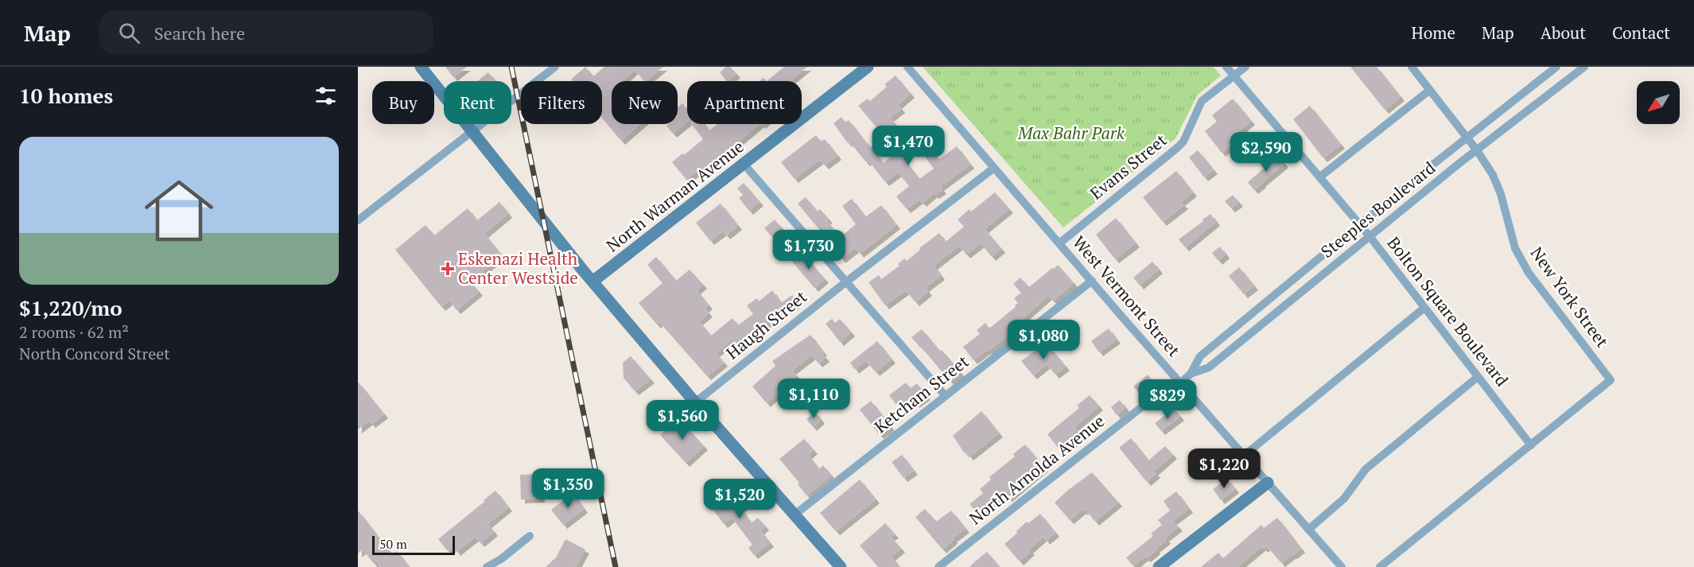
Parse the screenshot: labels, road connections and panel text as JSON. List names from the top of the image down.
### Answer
{
  "streets": {
    "main road": ["North Warman Avenue"],
    "street": [
      "Evans Street",
      "Steeples Boulevard",
      "West Vermont Street",
      "New York Street",
      "Bolton Square Boulevard",
      "Haugh Street",
      "Ketcham Street",
      "North Arnolda Avenue"
    ]
  },
  "crossings": [
    ["Evans Street", "West Vermont Street"],
    ["Evans Street", "Bolton Square Boulevard"],
    ["Steeples Boulevard", "West Vermont Street"],
    ["Steeples Boulevard", "New York Street"],
    ["Steeples Boulevard", "Bolton Square Boulevard"],
    ["Steeples Boulevard", "North Arnolda Avenue"],
    ["West Vermont Street", "Haugh Street"],
    ["West Vermont Street", "Ketcham Street"],
    ["West Vermont Street", "North Arnolda Avenue"],
    ["New York Street", "Bolton Square Boulevard"]
  ],
  "parks": ["Max Bahr Park"],
  "places": {
    "health": ["Eskenazi Health Center Westside"]
  },
  "scale_bar": "50 m",
  "north": "bottom left",
  "page": {
    "header": "Map",
    "search": "Search here",
    "nav": [
      "Home",
      "Map",
      "About",
      "Contact"
    ],
    "heading": "10 homes",
    "chip": [
      "Buy",
      "Rent",
      "Filters",
      "New",
      "Apartment"
    ],
    "list": [
      {
        "name": "$1,220/mo",
        "note": "2 rooms · 62 m² · North Concord Street"
      }
    ],
    "price": [
      "$1,470",
      "$2,590",
      "$1,730",
      "$1,080",
      "$1,110",
      "$829",
      "$1,560",
      "$1,220",
      "$1,350",
      "$1,520"
    ],
    "scale": "50 m"
  }
}
